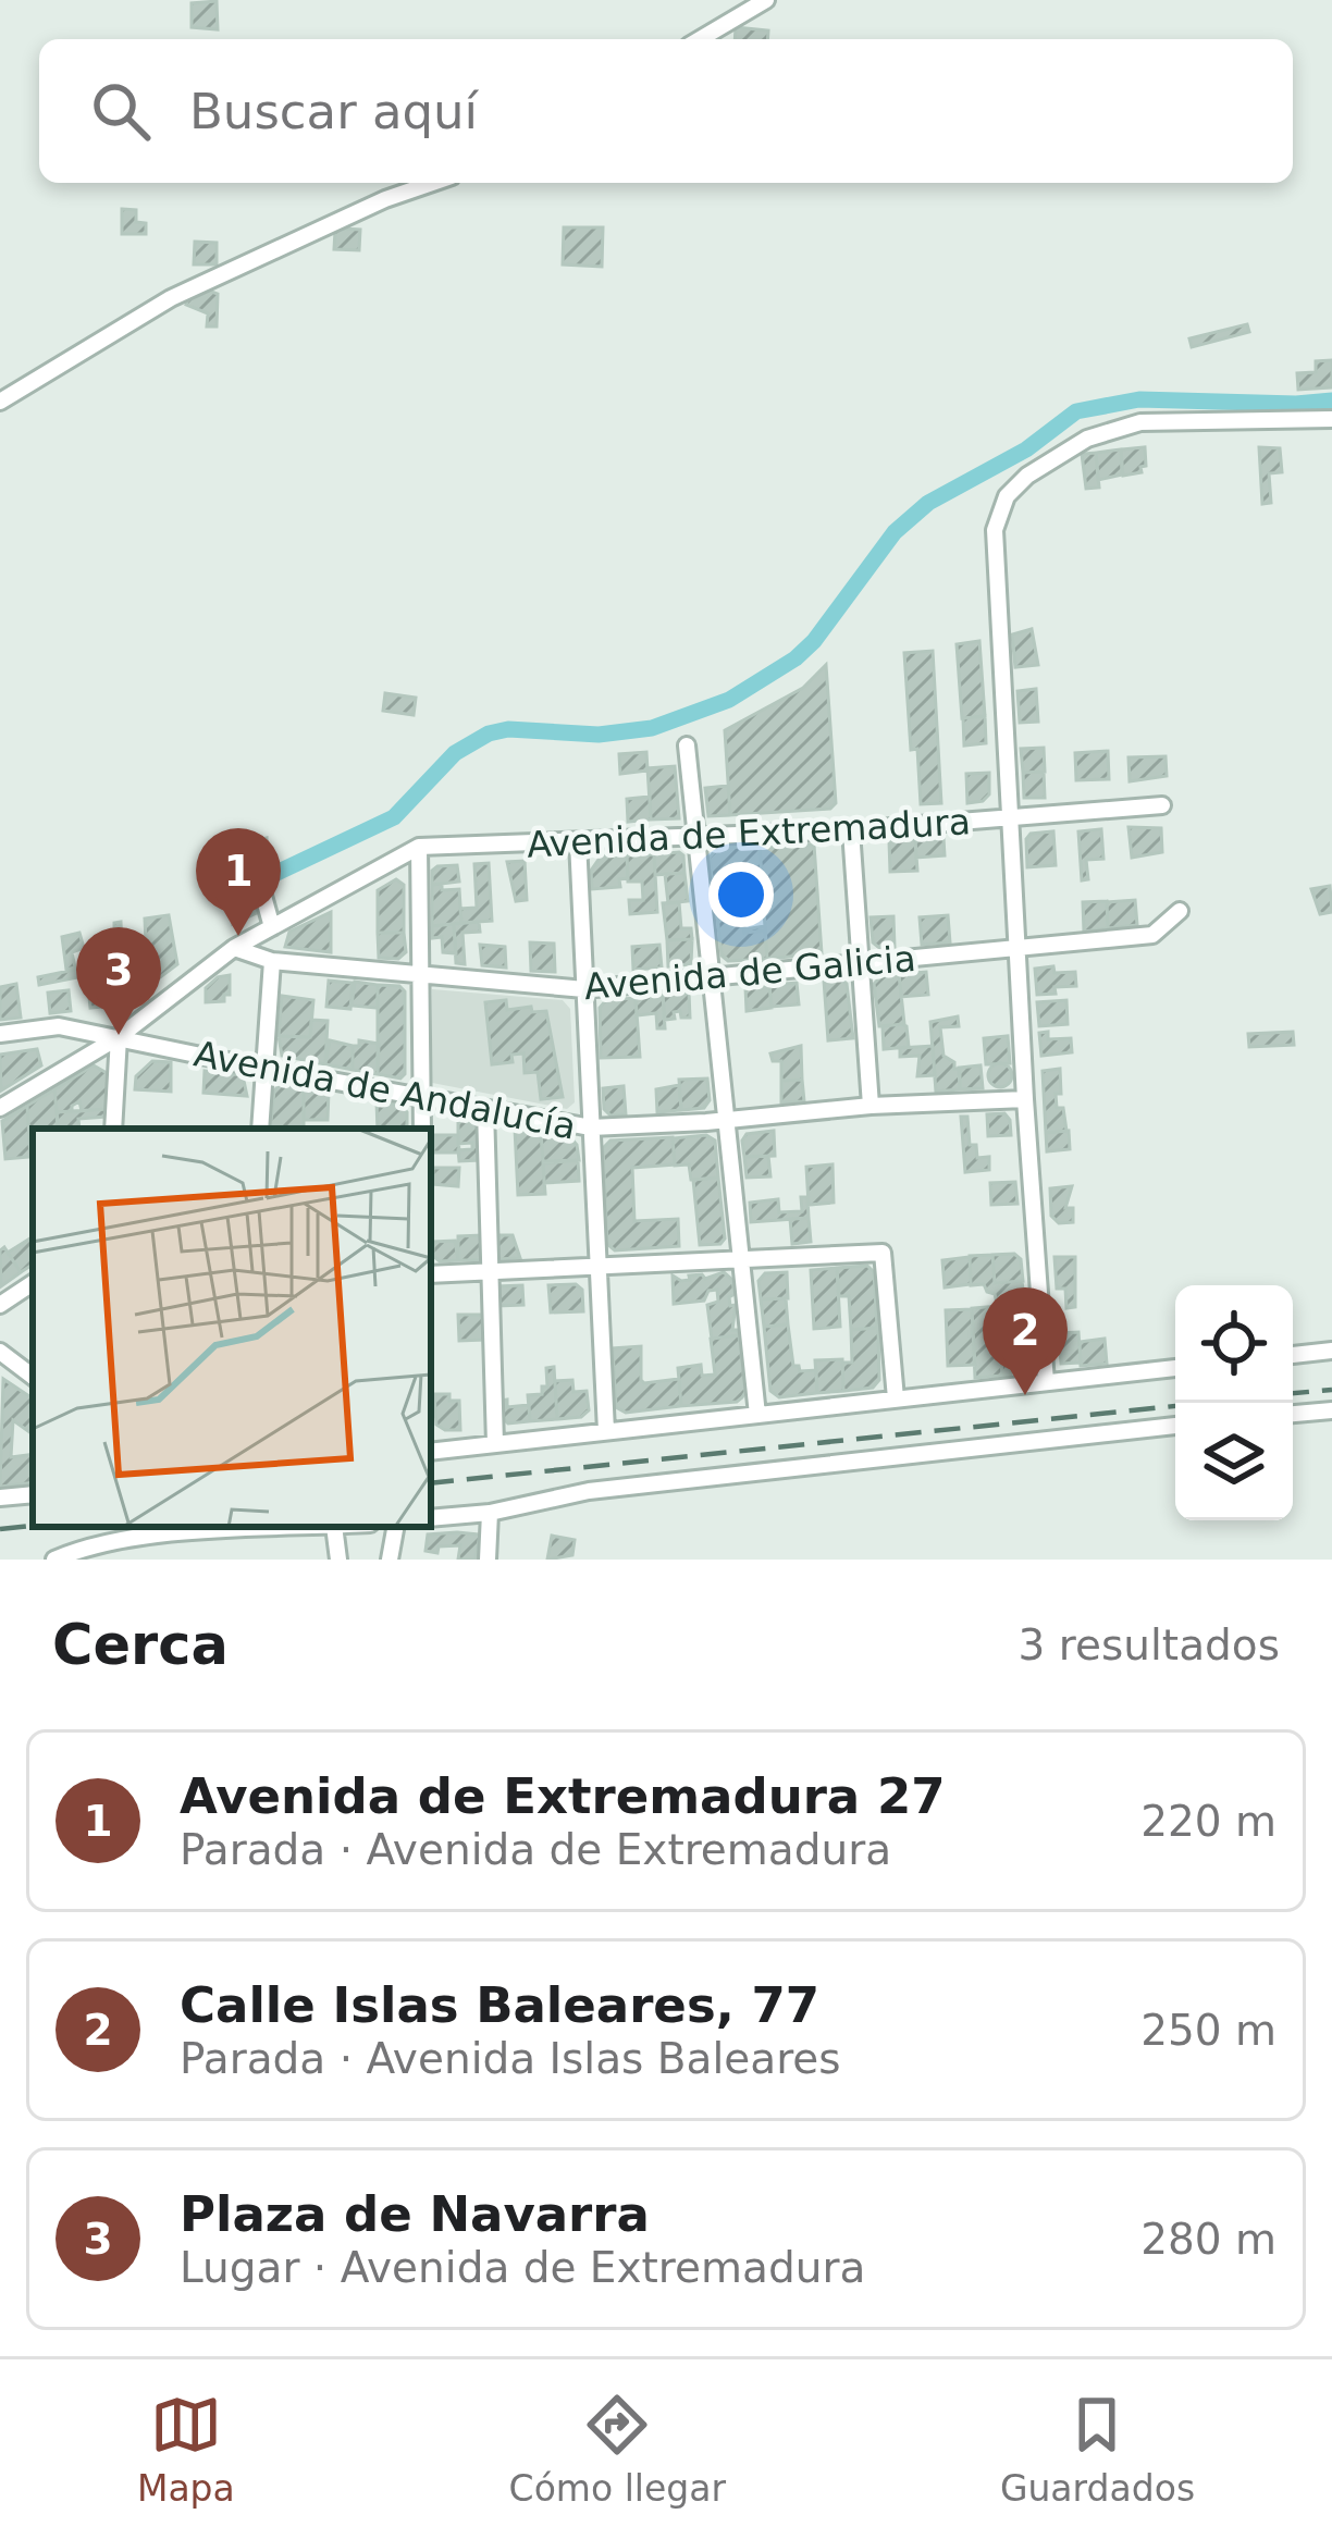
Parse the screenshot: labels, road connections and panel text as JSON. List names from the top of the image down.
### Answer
{
  "streets": {
    "street": ["Avenida de Extremadura", "Avenida de Galicia", "Avenida de Andalucía"]
  },
  "crossings": [
    ["Avenida de Extremadura", "Avenida de Galicia"],
    ["Avenida de Extremadura", "Avenida de Andalucía"]
  ],
  "page": {
    "search": "Buscar aquí",
    "pins": ["1", "3", "2"],
    "heading": ["Cerca", "3 resultados"],
    "list": [
      {
        "mark": "1",
        "name": "Avenida de Extremadura 27",
        "note": "Parada · Avenida de Extremadura",
        "value": "220 m"
      },
      {
        "mark": "2",
        "name": "Calle Islas Baleares, 77",
        "note": "Parada · Avenida Islas Baleares",
        "value": "250 m"
      },
      {
        "mark": "3",
        "name": "Plaza de Navarra",
        "note": "Lugar · Avenida de Extremadura",
        "value": "280 m"
      }
    ],
    "nav": ["Mapa", "Cómo llegar", "Guardados"]
  }
}
